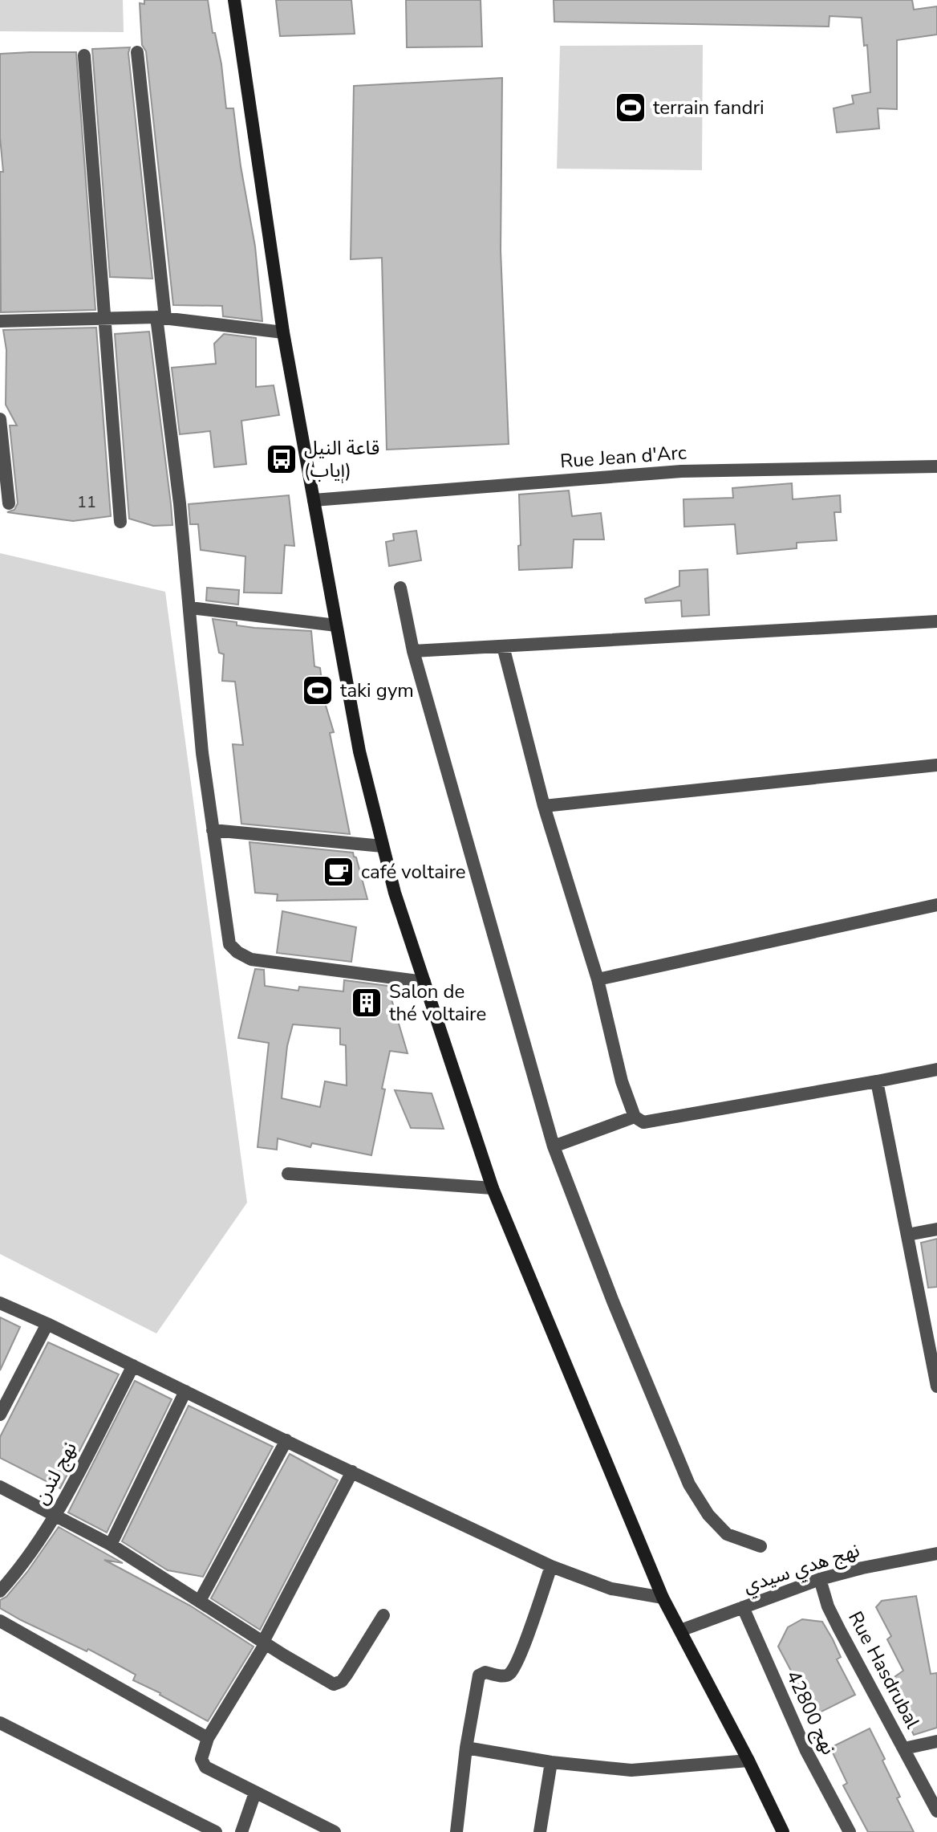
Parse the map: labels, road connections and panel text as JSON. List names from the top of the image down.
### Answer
{
  "streets": {
    "street": [
      "Rue Jean d'Arc",
      "نهج لندن",
      "نهج هدي سيدي",
      "Rue Hasdrubal",
      "نهج 42800"
    ]
  },
  "crossings": [
    ["نهج هدي سيدي", "Rue Hasdrubal"],
    ["نهج هدي سيدي", "نهج 42800"]
  ],
  "places": {
    "sports": ["terrain fandri", "taki gym"],
    "bus stop": ["قاعة النيل (إياب)"],
    "cafe": ["café voltaire"],
    "building": ["Salon de thé voltaire"]
  },
  "house_numbers": ["11"]
}
